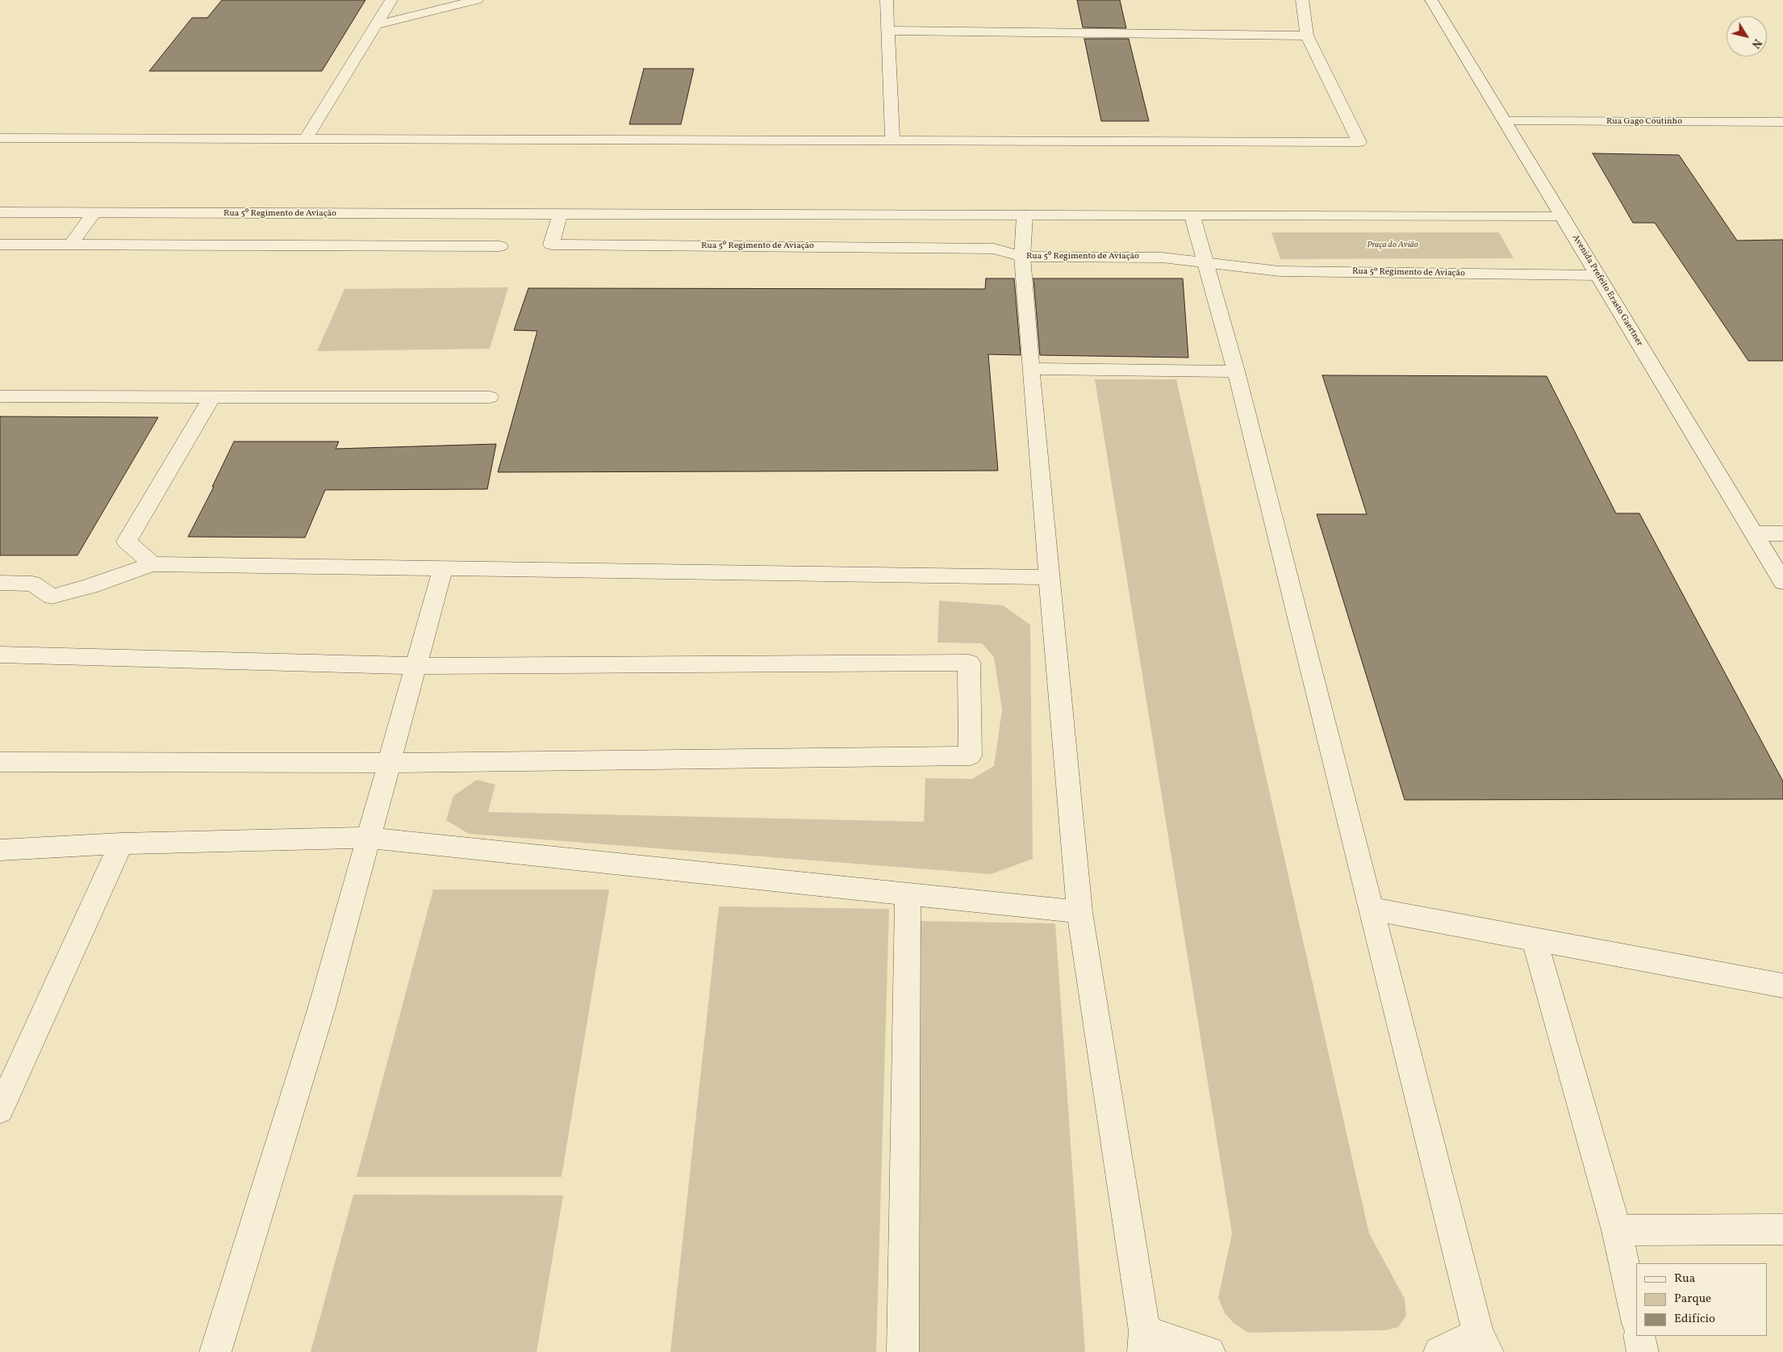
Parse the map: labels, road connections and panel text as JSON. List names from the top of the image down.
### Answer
{
  "streets": {
    "street": ["Rua Gago Coutinho", "Rua 5º Regimento de Aviação", "Avenida Prefeito Erasto Gaertner"]
  },
  "crossings": [
    ["Rua Gago Coutinho", "Avenida Prefeito Erasto Gaertner"],
    ["Rua 5º Regimento de Aviação", "Avenida Prefeito Erasto Gaertner"]
  ],
  "parks": ["Praça do Avião"],
  "legend": ["Rua", "Parque", "Edifício"],
  "north": "bottom right"
}
